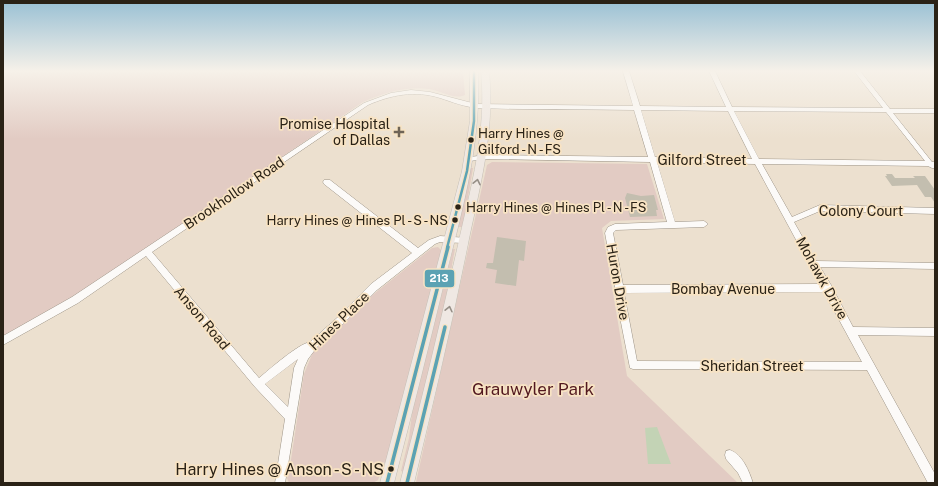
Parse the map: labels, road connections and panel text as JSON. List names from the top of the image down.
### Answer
{
  "streets": {
    "street": [
      "Gilford Street",
      "Brookhollow Road",
      "Colony Court",
      "Mohawk Drive",
      "Huron Drive",
      "Bombay Avenue",
      "Anson Road",
      "Hines Place",
      "Sheridan Street"
    ]
  },
  "crossings": [
    ["Gilford Street", "Mohawk Drive"],
    ["Brookhollow Road", "Mohawk Drive"],
    ["Brookhollow Road", "Anson Road"],
    ["Colony Court", "Mohawk Drive"],
    ["Mohawk Drive", "Bombay Avenue"],
    ["Mohawk Drive", "Sheridan Street"],
    ["Huron Drive", "Bombay Avenue"],
    ["Huron Drive", "Sheridan Street"],
    ["Anson Road", "Hines Place"]
  ],
  "parks": ["Grauwyler Park"],
  "places": {
    "health": ["Promise Hospital of Dallas"],
    "other": [
      "Harry Hines @ Gilford - N - FS",
      "Harry Hines @ Hines Pl - N - FS",
      "Harry Hines @ Hines Pl - S - NS",
      "Harry Hines @ Anson - S - NS"
    ]
  },
  "lines": ["transit line 213"]
}
